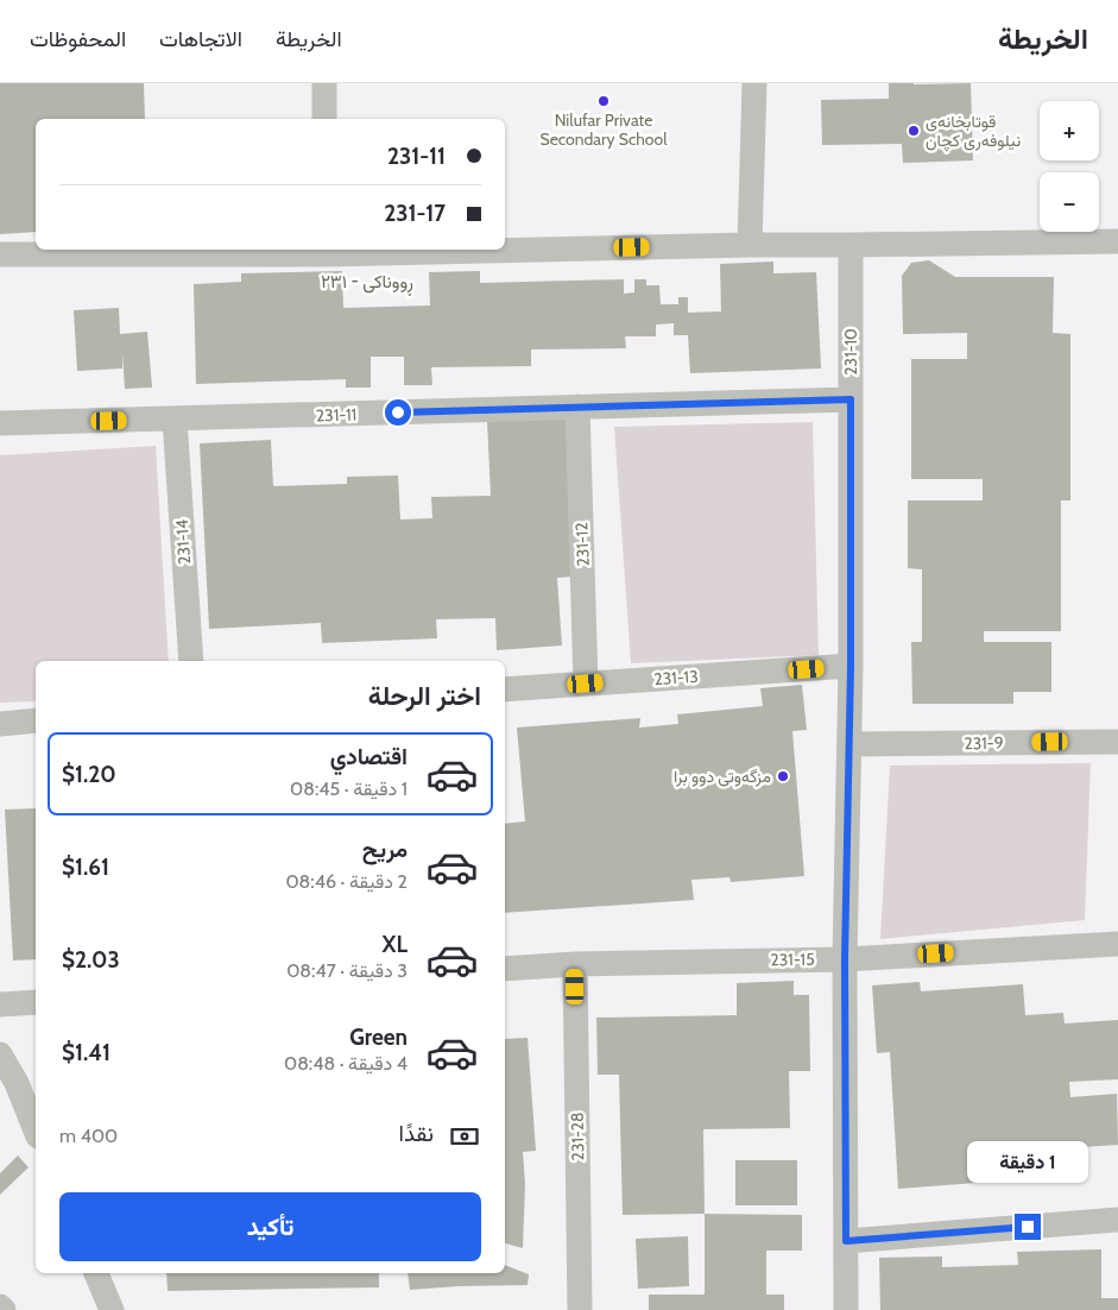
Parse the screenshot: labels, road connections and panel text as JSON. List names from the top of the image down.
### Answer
{
  "streets": {
    "street": [
      "231-10",
      "231-11",
      "231-14",
      "231-12",
      "231-13",
      "231-9",
      "231-15",
      "231-28"
    ]
  },
  "crossings": [
    ["231-10", "231-11"],
    ["231-10", "231-13"],
    ["231-10", "231-9"],
    ["231-10", "231-15"],
    ["231-11", "231-14"],
    ["231-11", "231-12"],
    ["231-12", "231-13"],
    ["231-15", "231-28"]
  ],
  "districts": ["ڕووناکی - ٢٣١"],
  "places": ["Nilufar Private Secondary School", "قوتابخانەی نیلوفەری کچان", "مزگەوتی دوو برا"],
  "page": {
    "header": "الخريطة",
    "nav": ["الخريطة", "الاتجاهات", "المحفوظات"],
    "map_buttons": ["+", "−"],
    "banner": ["231-11", "231-17"],
    "heading": "اختر الرحلة",
    "list": [
      {
        "name": "اقتصادي",
        "note": "1 دقيقة · 08:45",
        "value": "$1.20"
      },
      {
        "name": "مريح",
        "note": "2 دقيقة · 08:46",
        "value": "$1.61"
      },
      {
        "name": "XL",
        "note": "3 دقيقة · 08:47",
        "value": "$2.03"
      },
      {
        "name": "Green",
        "note": "4 دقيقة · 08:48",
        "value": "$1.41"
      }
    ],
    "pay": ["نقدًا", "400 m"],
    "bubble": "1 دقيقة",
    "buttons": "تأكيد"
  }
}
